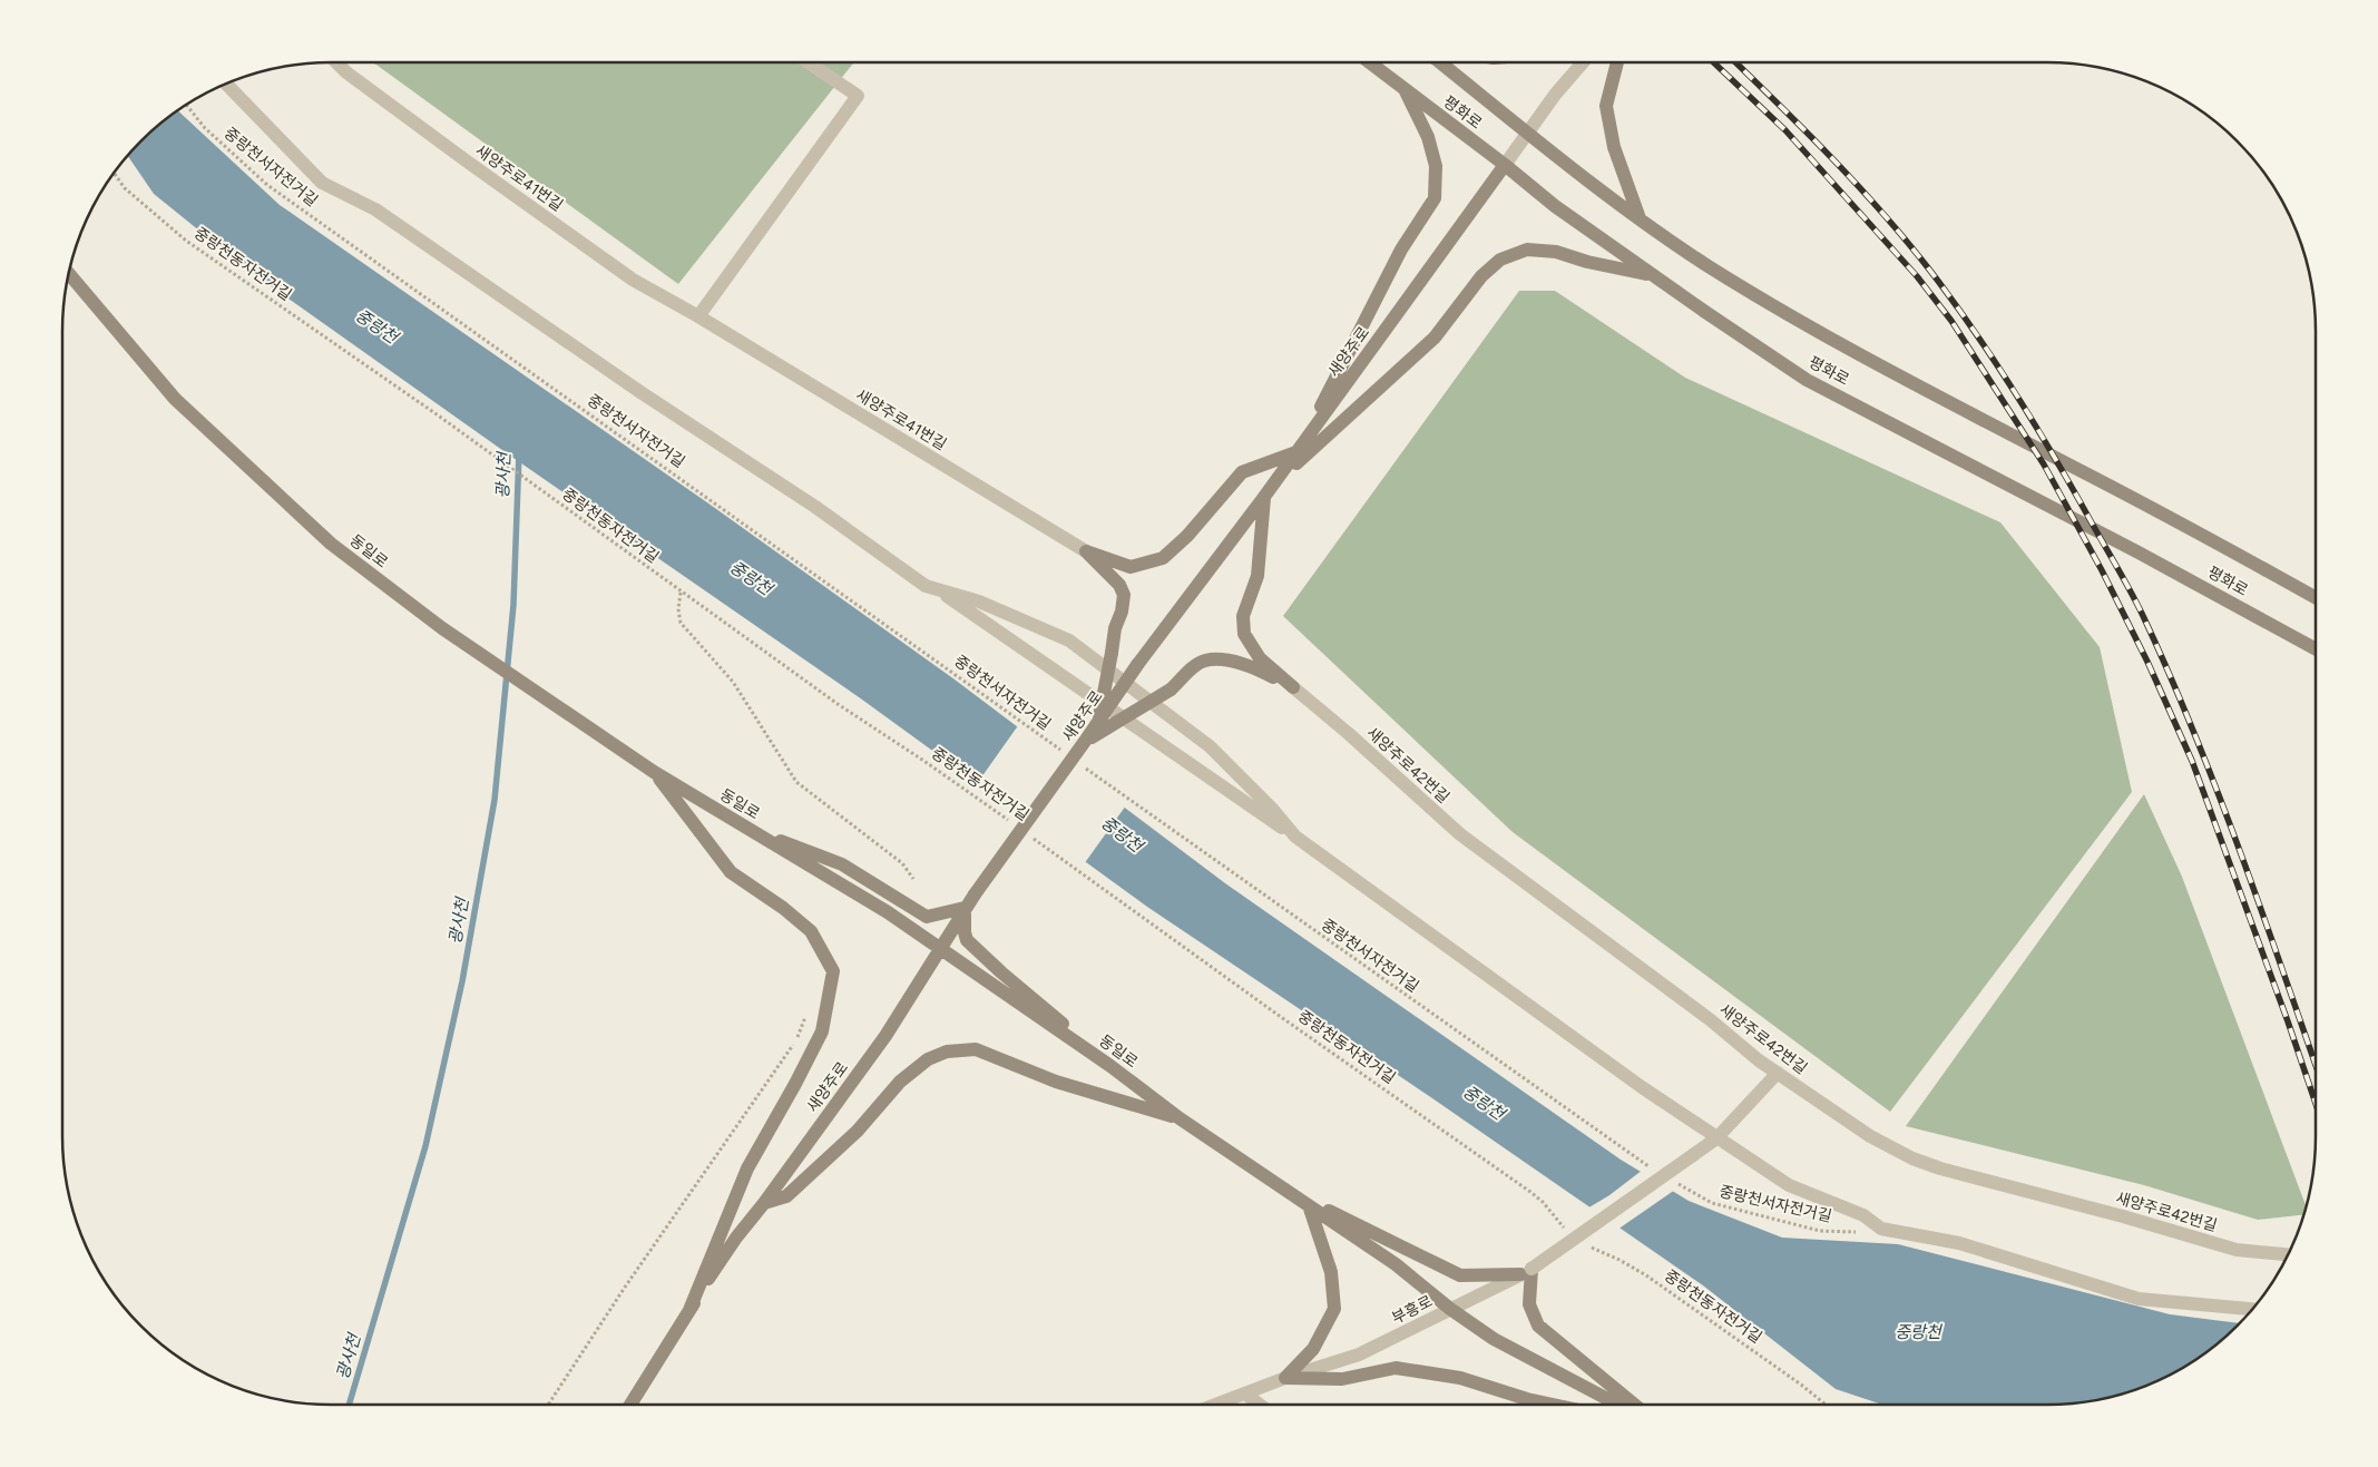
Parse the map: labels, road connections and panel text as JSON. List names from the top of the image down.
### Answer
{
  "streets": {
    "main road": [
      "평화로",
      "새양주로",
      "동일로",
      "부흥로"
    ],
    "street": ["새양주로41번길", "새양주로42번길"],
    "path": ["중랑천서자전거길", "중랑천동자전거길"]
  },
  "crossings": [
    ["평화로", "새양주로"],
    ["새양주로", "동일로"],
    ["동일로", "부흥로"]
  ],
  "water": ["중랑천", "광사천"]
}
